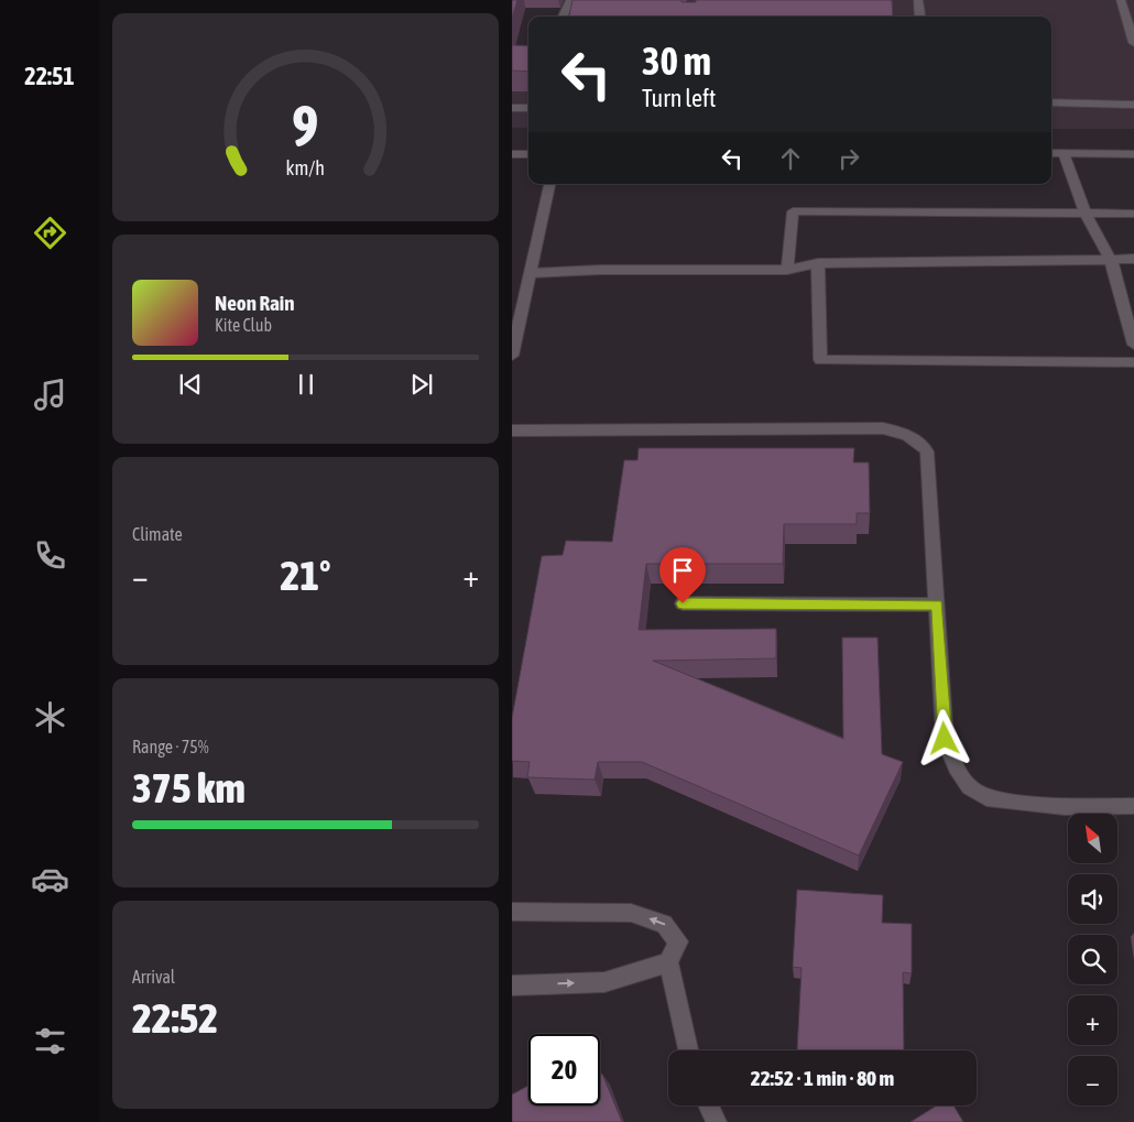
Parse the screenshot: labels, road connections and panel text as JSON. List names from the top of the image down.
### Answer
{
  "north": "top left",
  "page": {
    "tabs": "22:51",
    "turn": ["30 m", "Turn left"],
    "song": ["Neon Rain", "Kite Club"],
    "tile": [
      "Climate",
      ["Range · 75%", "375 km"],
      ["Arrival", "22:52"]
    ],
    "heat": ["−", "21°", "+"],
    "map_buttons": ["+", "−"],
    "limit": "20",
    "trip": "22:52 · 1 min · 80 m",
    "gauge": ["9", "km/h"]
  }
}
